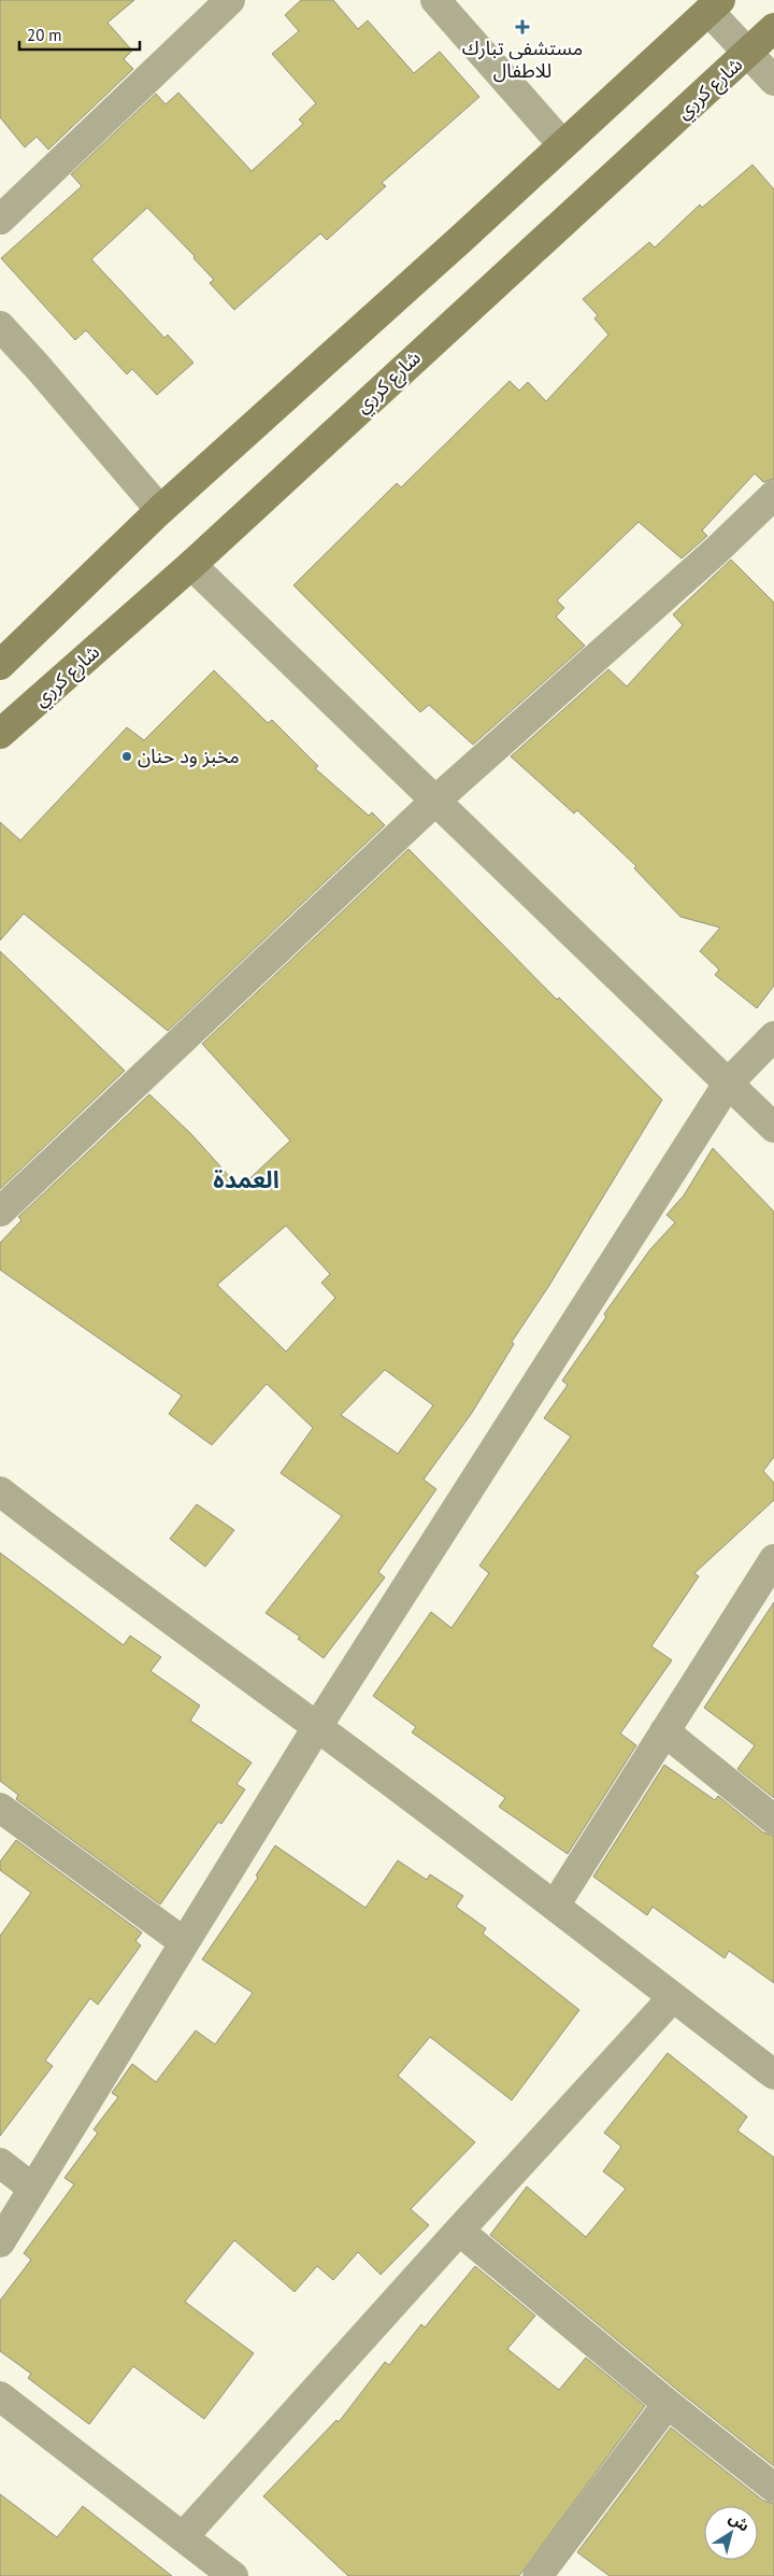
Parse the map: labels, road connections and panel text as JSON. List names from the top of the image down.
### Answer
{
  "streets": {
    "main road": ["شارع كرري"]
  },
  "districts": ["العمدة"],
  "places": {
    "health": ["مستشفى تبارك للاطفال"],
    "other": ["مخبز ود حنان"]
  },
  "scale_bar": "20 m",
  "north": "top right"
}
